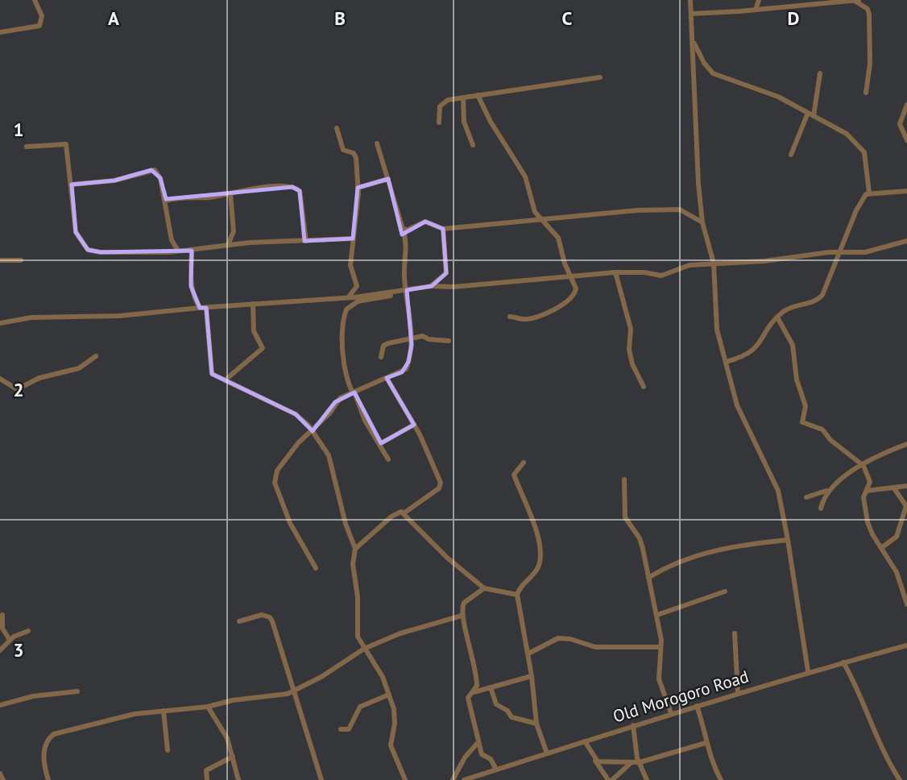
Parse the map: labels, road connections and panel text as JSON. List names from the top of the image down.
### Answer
{
  "streets": {
    "street": ["Old Morogoro Road"]
  },
  "grid": {
    "columns": [
      "A",
      "B",
      "C",
      "D"
    ],
    "rows": ["1", "2", "3"]
  }
}
